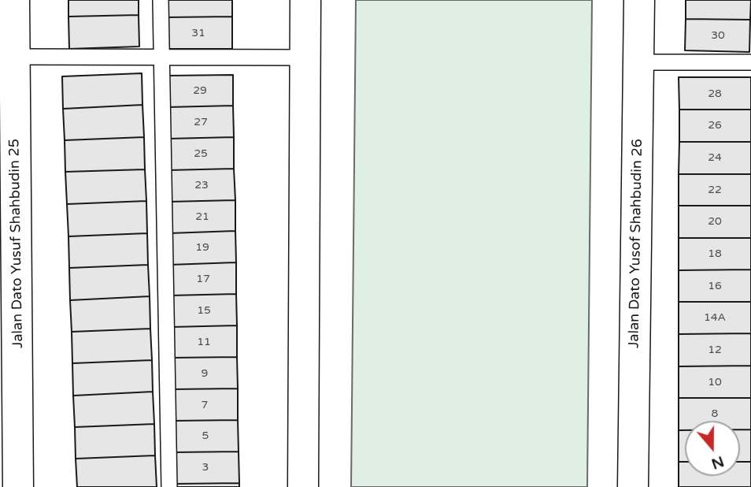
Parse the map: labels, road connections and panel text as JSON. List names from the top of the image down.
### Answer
{
  "streets": {
    "street": ["Jalan Dato Yusuf Shahbudin 25", "Jalan Dato Yusof Shahbudin 26"]
  },
  "house_numbers": [
    "31",
    "30",
    "29",
    "28",
    "27",
    "26",
    "25",
    "24",
    "23",
    "22",
    "21",
    "20",
    "19",
    "18",
    "17",
    "16",
    "15",
    "14A",
    "11",
    "12",
    "9",
    "10",
    "7",
    "8",
    "5",
    "3"
  ],
  "north": "bottom"
}
